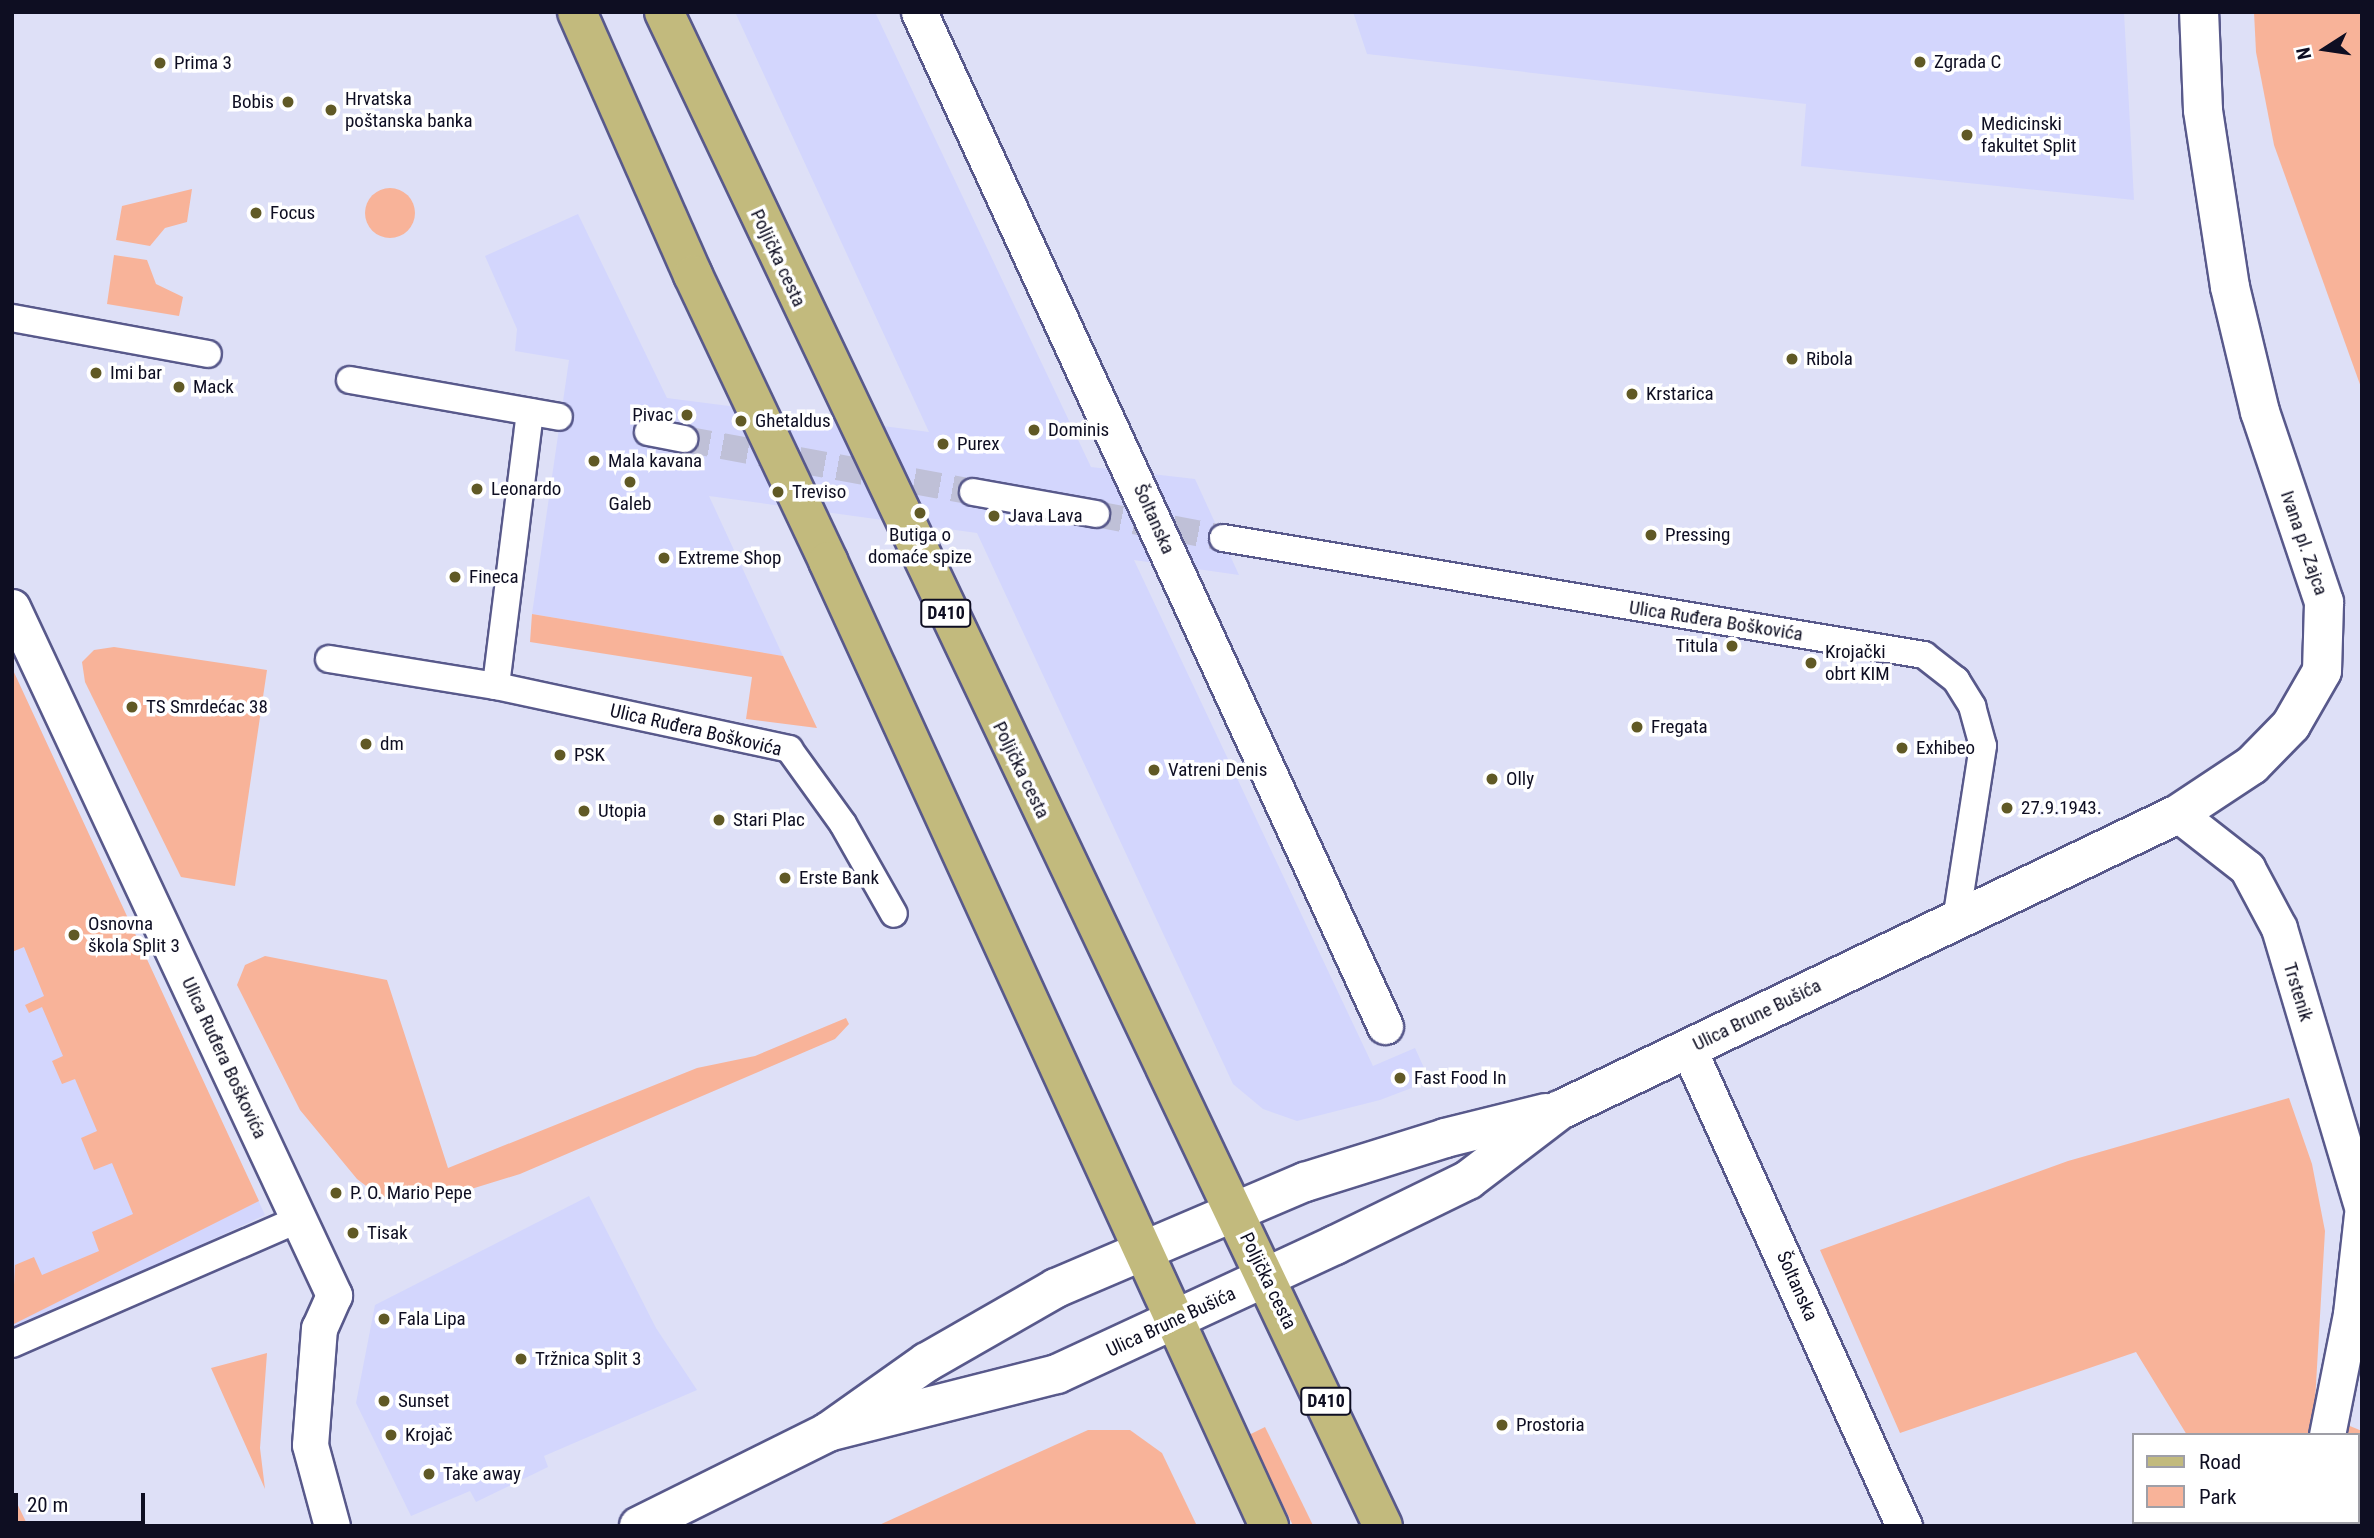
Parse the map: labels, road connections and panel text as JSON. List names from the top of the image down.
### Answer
{
  "streets": {
    "main road": ["Poljička cesta", "D410"],
    "street": [
      "Šoltanska",
      "Ivana pl. Zajca",
      "Ulica Ruđera Boškovića",
      "Trstenik",
      "Ulica Brune Bušića"
    ]
  },
  "crossings": [
    ["Poljička cesta", "Ulica Brune Bušića"],
    ["Šoltanska", "Ulica Brune Bušića"],
    ["Ivana pl. Zajca", "Ulica Ruđera Boškovića"],
    ["Ivana pl. Zajca", "Trstenik"],
    ["Ivana pl. Zajca", "Ulica Brune Bušića"],
    ["Ulica Ruđera Boškovića", "Ulica Brune Bušića"]
  ],
  "places": [
    "Zgrada C",
    "Prima 3",
    "Bobis",
    "Hrvatska poštanska banka",
    "Medicinski fakultet Split",
    "Focus",
    "Ribola",
    "Imi bar",
    "Mack",
    "Krstarica",
    "Pivac",
    "Ghetaldus",
    "Dominis",
    "Purex",
    "Mala kavana",
    "Galeb",
    "Leonardo",
    "Treviso",
    "Butiga o domaće spize",
    "Java Lava",
    "Pressing",
    "Extreme Shop",
    "Fineca",
    "Titula",
    "Krojački obrt KIM",
    "TS Smrdećac 38",
    "Fregata",
    "dm",
    "Exhibeo",
    "PSK",
    "Vatreni Denis",
    "Olly",
    "27.9.1943.",
    "Utopia",
    "Stari Plac",
    "Erste Bank",
    "Osnovna škola Split 3",
    "Fast Food In",
    "P. O. Mario Pepe",
    "Tisak",
    "Fala Lipa",
    "Tržnica Split 3",
    "Sunset",
    "Prostoria",
    "Krojač",
    "Take away"
  ],
  "legend": ["Road", "Park"],
  "scale_bar": "20 m",
  "north": "left"
}
